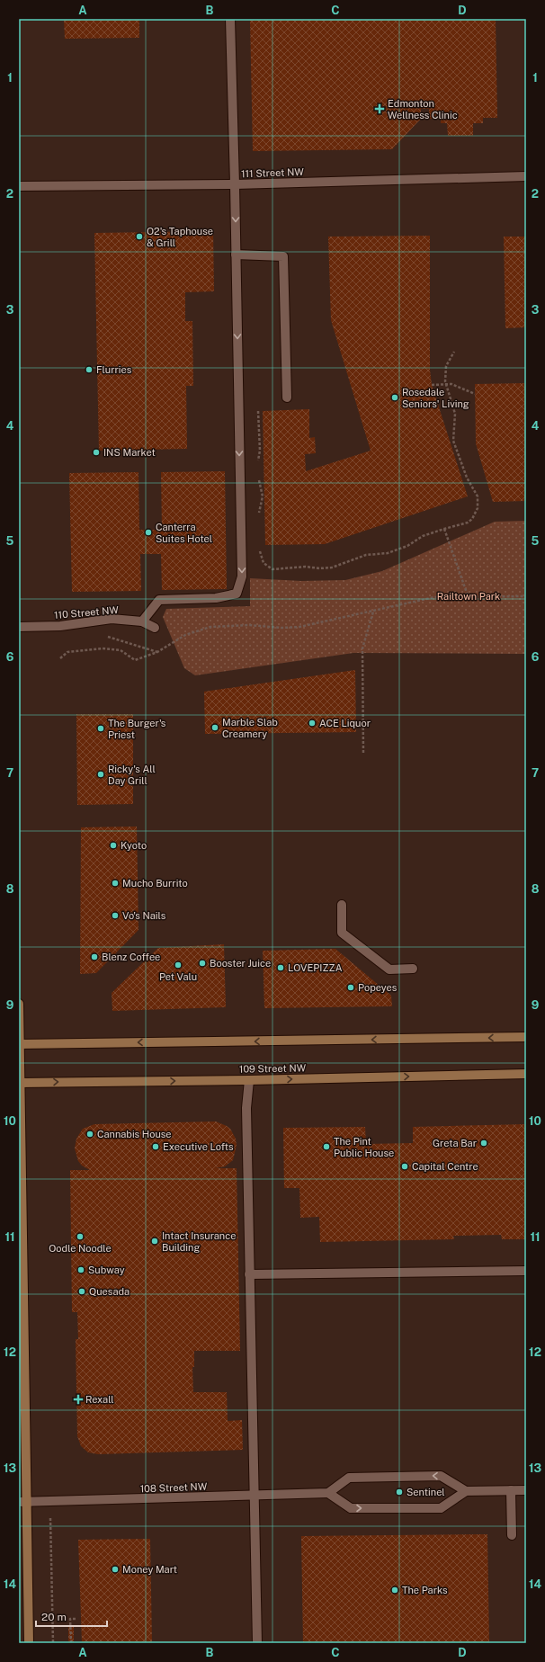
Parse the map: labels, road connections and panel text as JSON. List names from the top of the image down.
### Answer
{
  "streets": {
    "main road": ["109 Street NW"],
    "street": ["111 Street NW", "110 Street NW", "108 Street NW"]
  },
  "parks": ["Railtown Park"],
  "places": {
    "health": ["Edmonton Wellness Clinic", "Rexall"],
    "other": [
      "O2's Taphouse & Grill",
      "Flurries",
      "Rosedale Seniors' Living",
      "INS Market",
      "Canterra Suites Hotel",
      "ACE Liquor",
      "Marble Slab Creamery",
      "The Burger's Priest",
      "Ricky's All Day Grill",
      "Kyoto",
      "Mucho Burrito",
      "Vo's Nails",
      "Blenz Coffee",
      "Booster Juice",
      "Pet Valu",
      "LOVEPIZZA",
      "Popeyes",
      "Cannabis House",
      "Greta Bar",
      "Executive Lofts",
      "The Pint Public House",
      "Capital Centre",
      "Oodle Noodle",
      "Intact Insurance Building",
      "Subway",
      "Quesada",
      "Sentinel",
      "Money Mart",
      "The Parks"
    ]
  },
  "scale_bar": "20 m",
  "grid": {
    "columns": [
      "A",
      "B",
      "C",
      "D"
    ],
    "rows": [
      "1",
      "2",
      "3",
      "4",
      "5",
      "6",
      "7",
      "8",
      "9",
      "10",
      "11",
      "12",
      "13",
      "14"
    ]
  }
}
